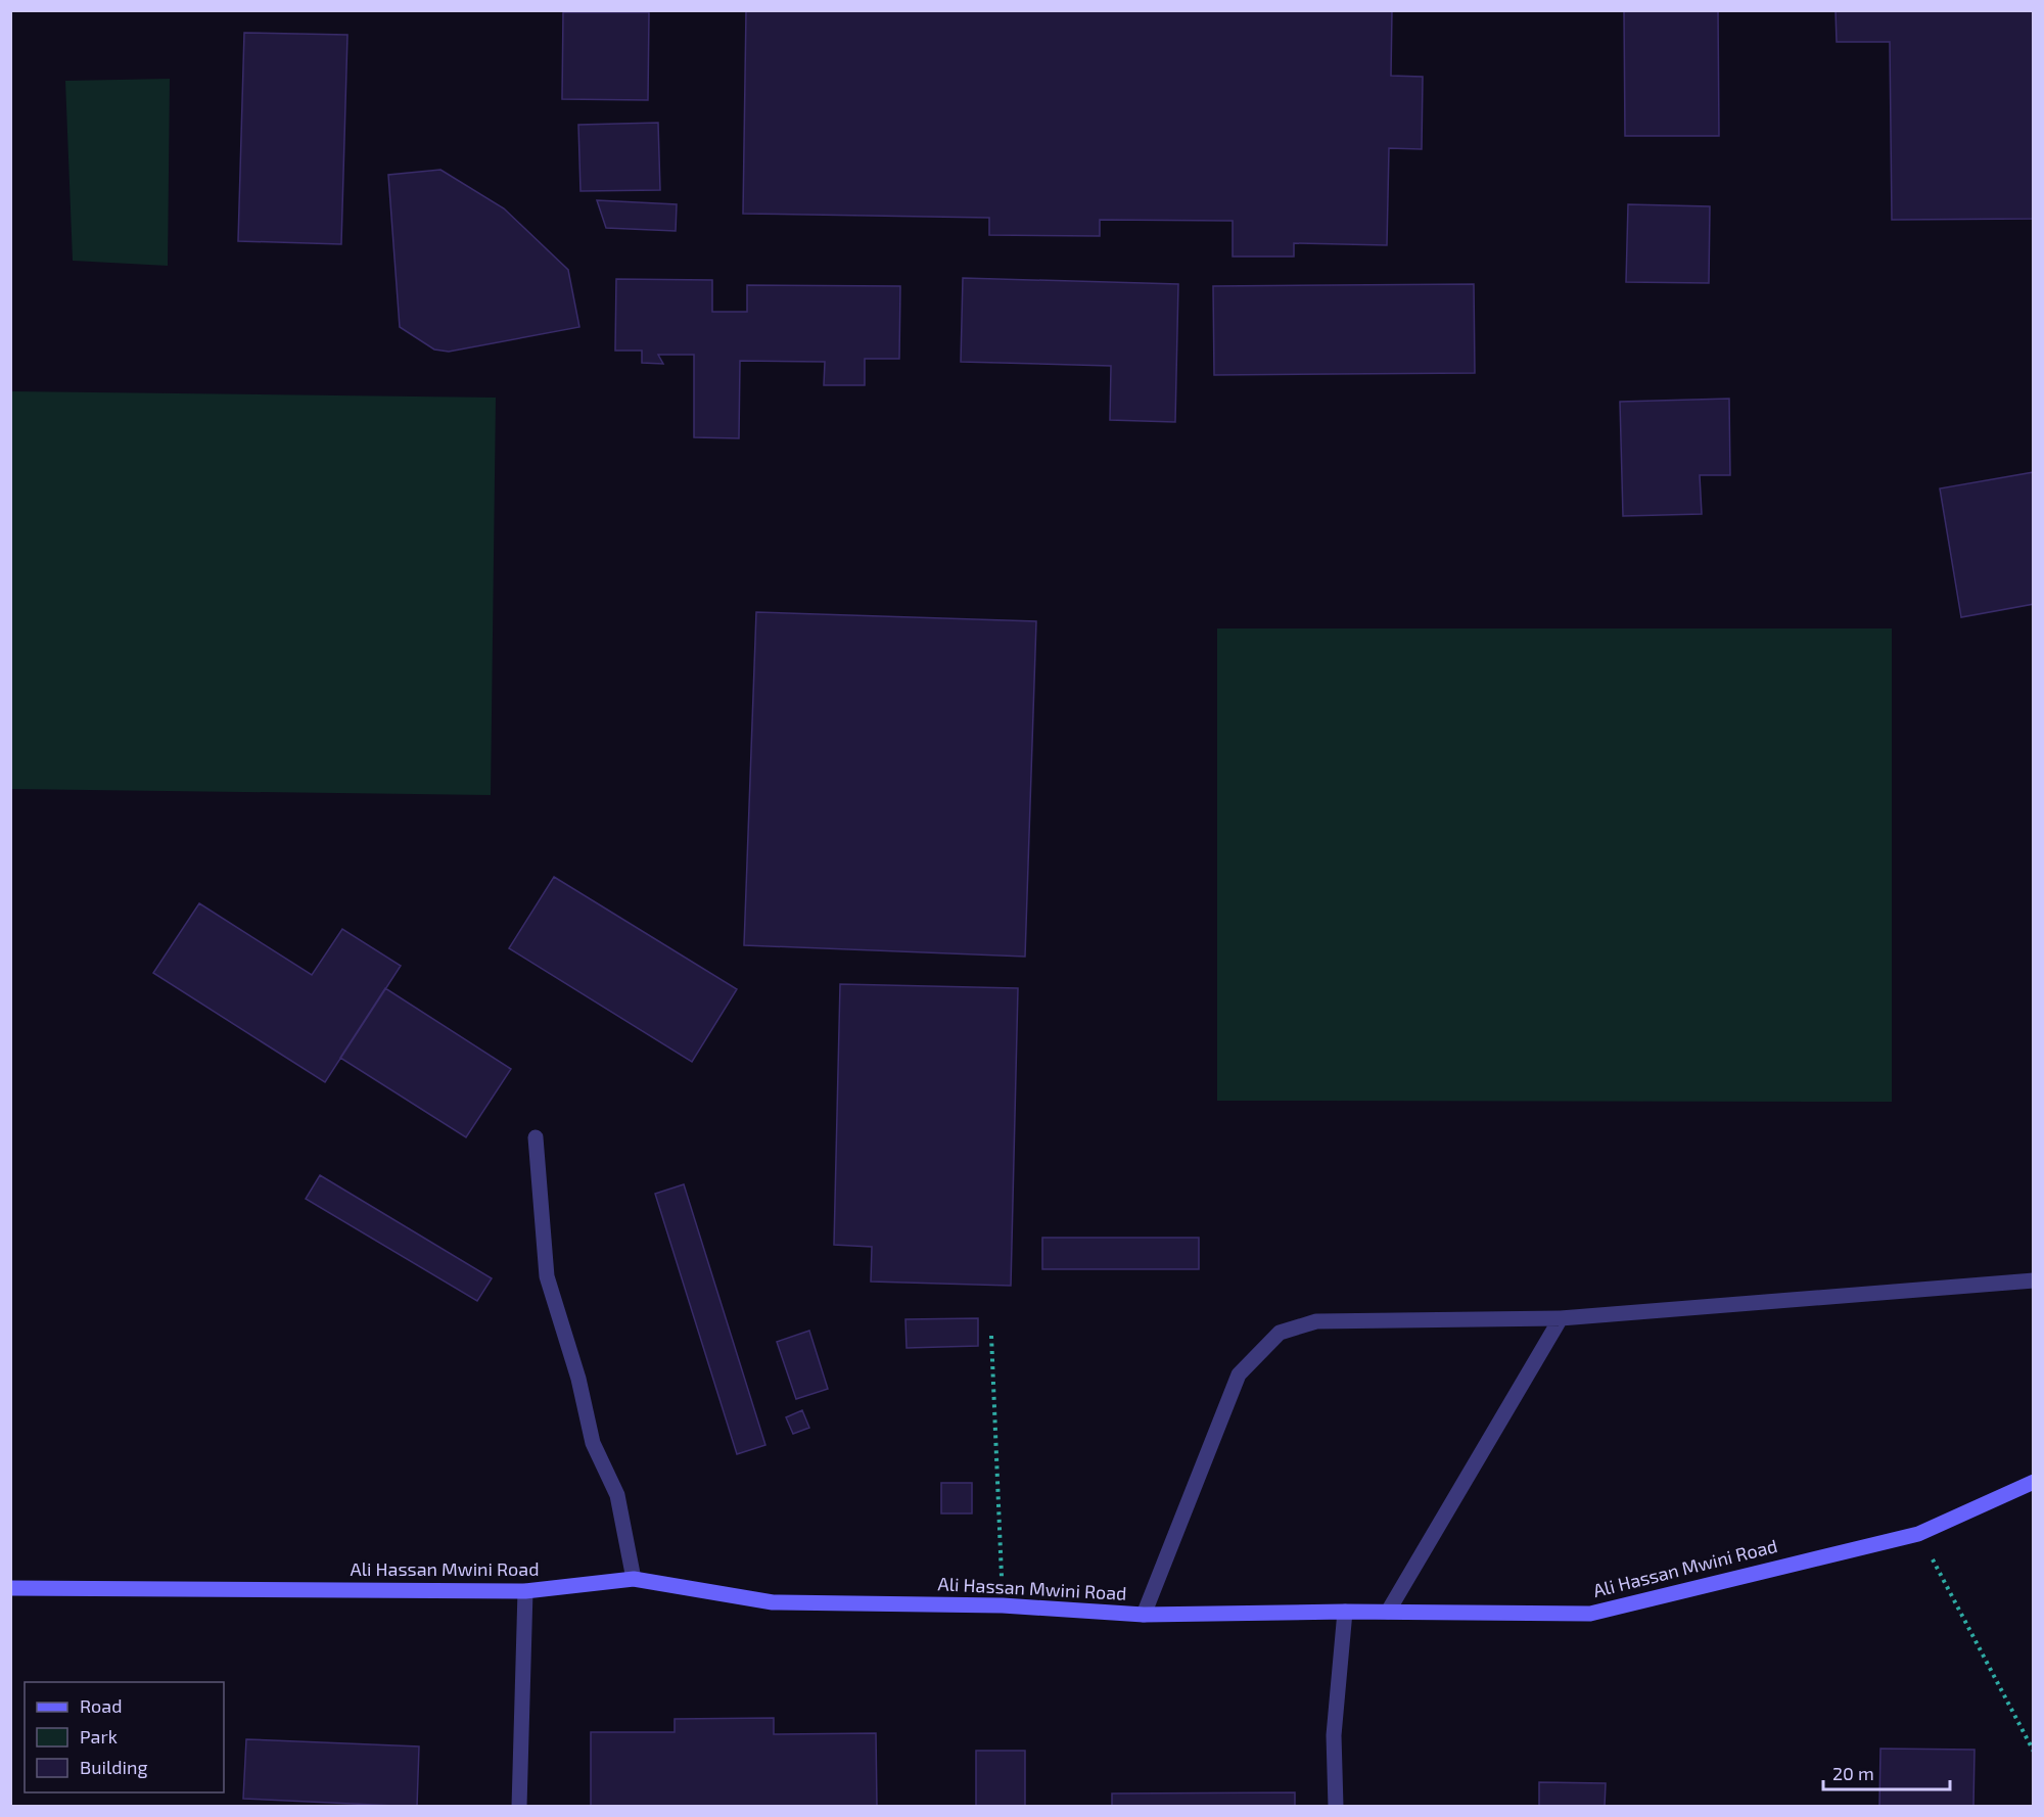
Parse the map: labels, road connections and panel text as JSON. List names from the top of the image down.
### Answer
{
  "streets": {
    "main road": ["Ali Hassan Mwini Road"]
  },
  "legend": ["Road", "Park", "Building"],
  "scale_bar": "20 m"
}
